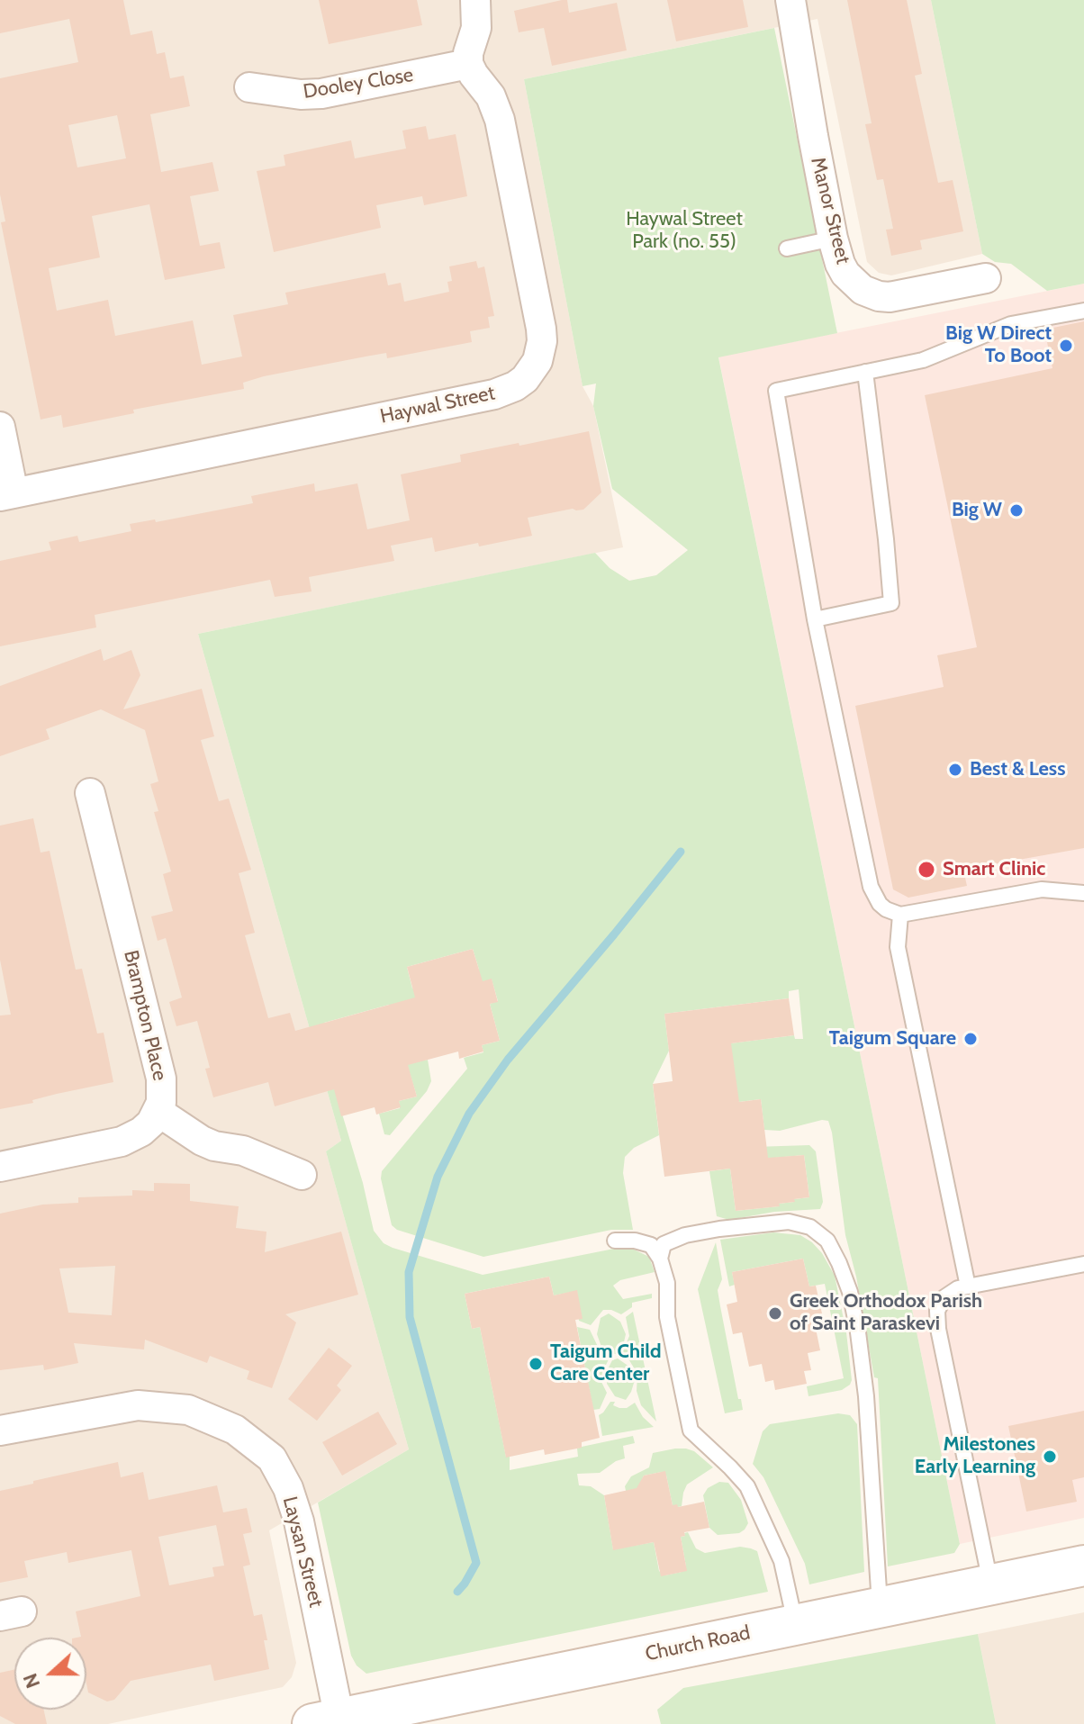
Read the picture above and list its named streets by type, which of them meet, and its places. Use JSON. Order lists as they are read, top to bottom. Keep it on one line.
{"streets":{"street":["Dooley Close","Manor Street","Haywal Street","Brampton Place","Laysan Street","Church Road"]},"crossings":[["Dooley Close","Haywal Street"],["Laysan Street","Church Road"]],"parks":["Haywal Street Park (no. 55)"],"places":["Big W Direct To Boot","Big W","Best & Less","Smart Clinic","Taigum Square","Greek Orthodox Parish of Saint Paraskevi","Taigum Child Care Center","Milestones Early Learning"],"north":"left"}
